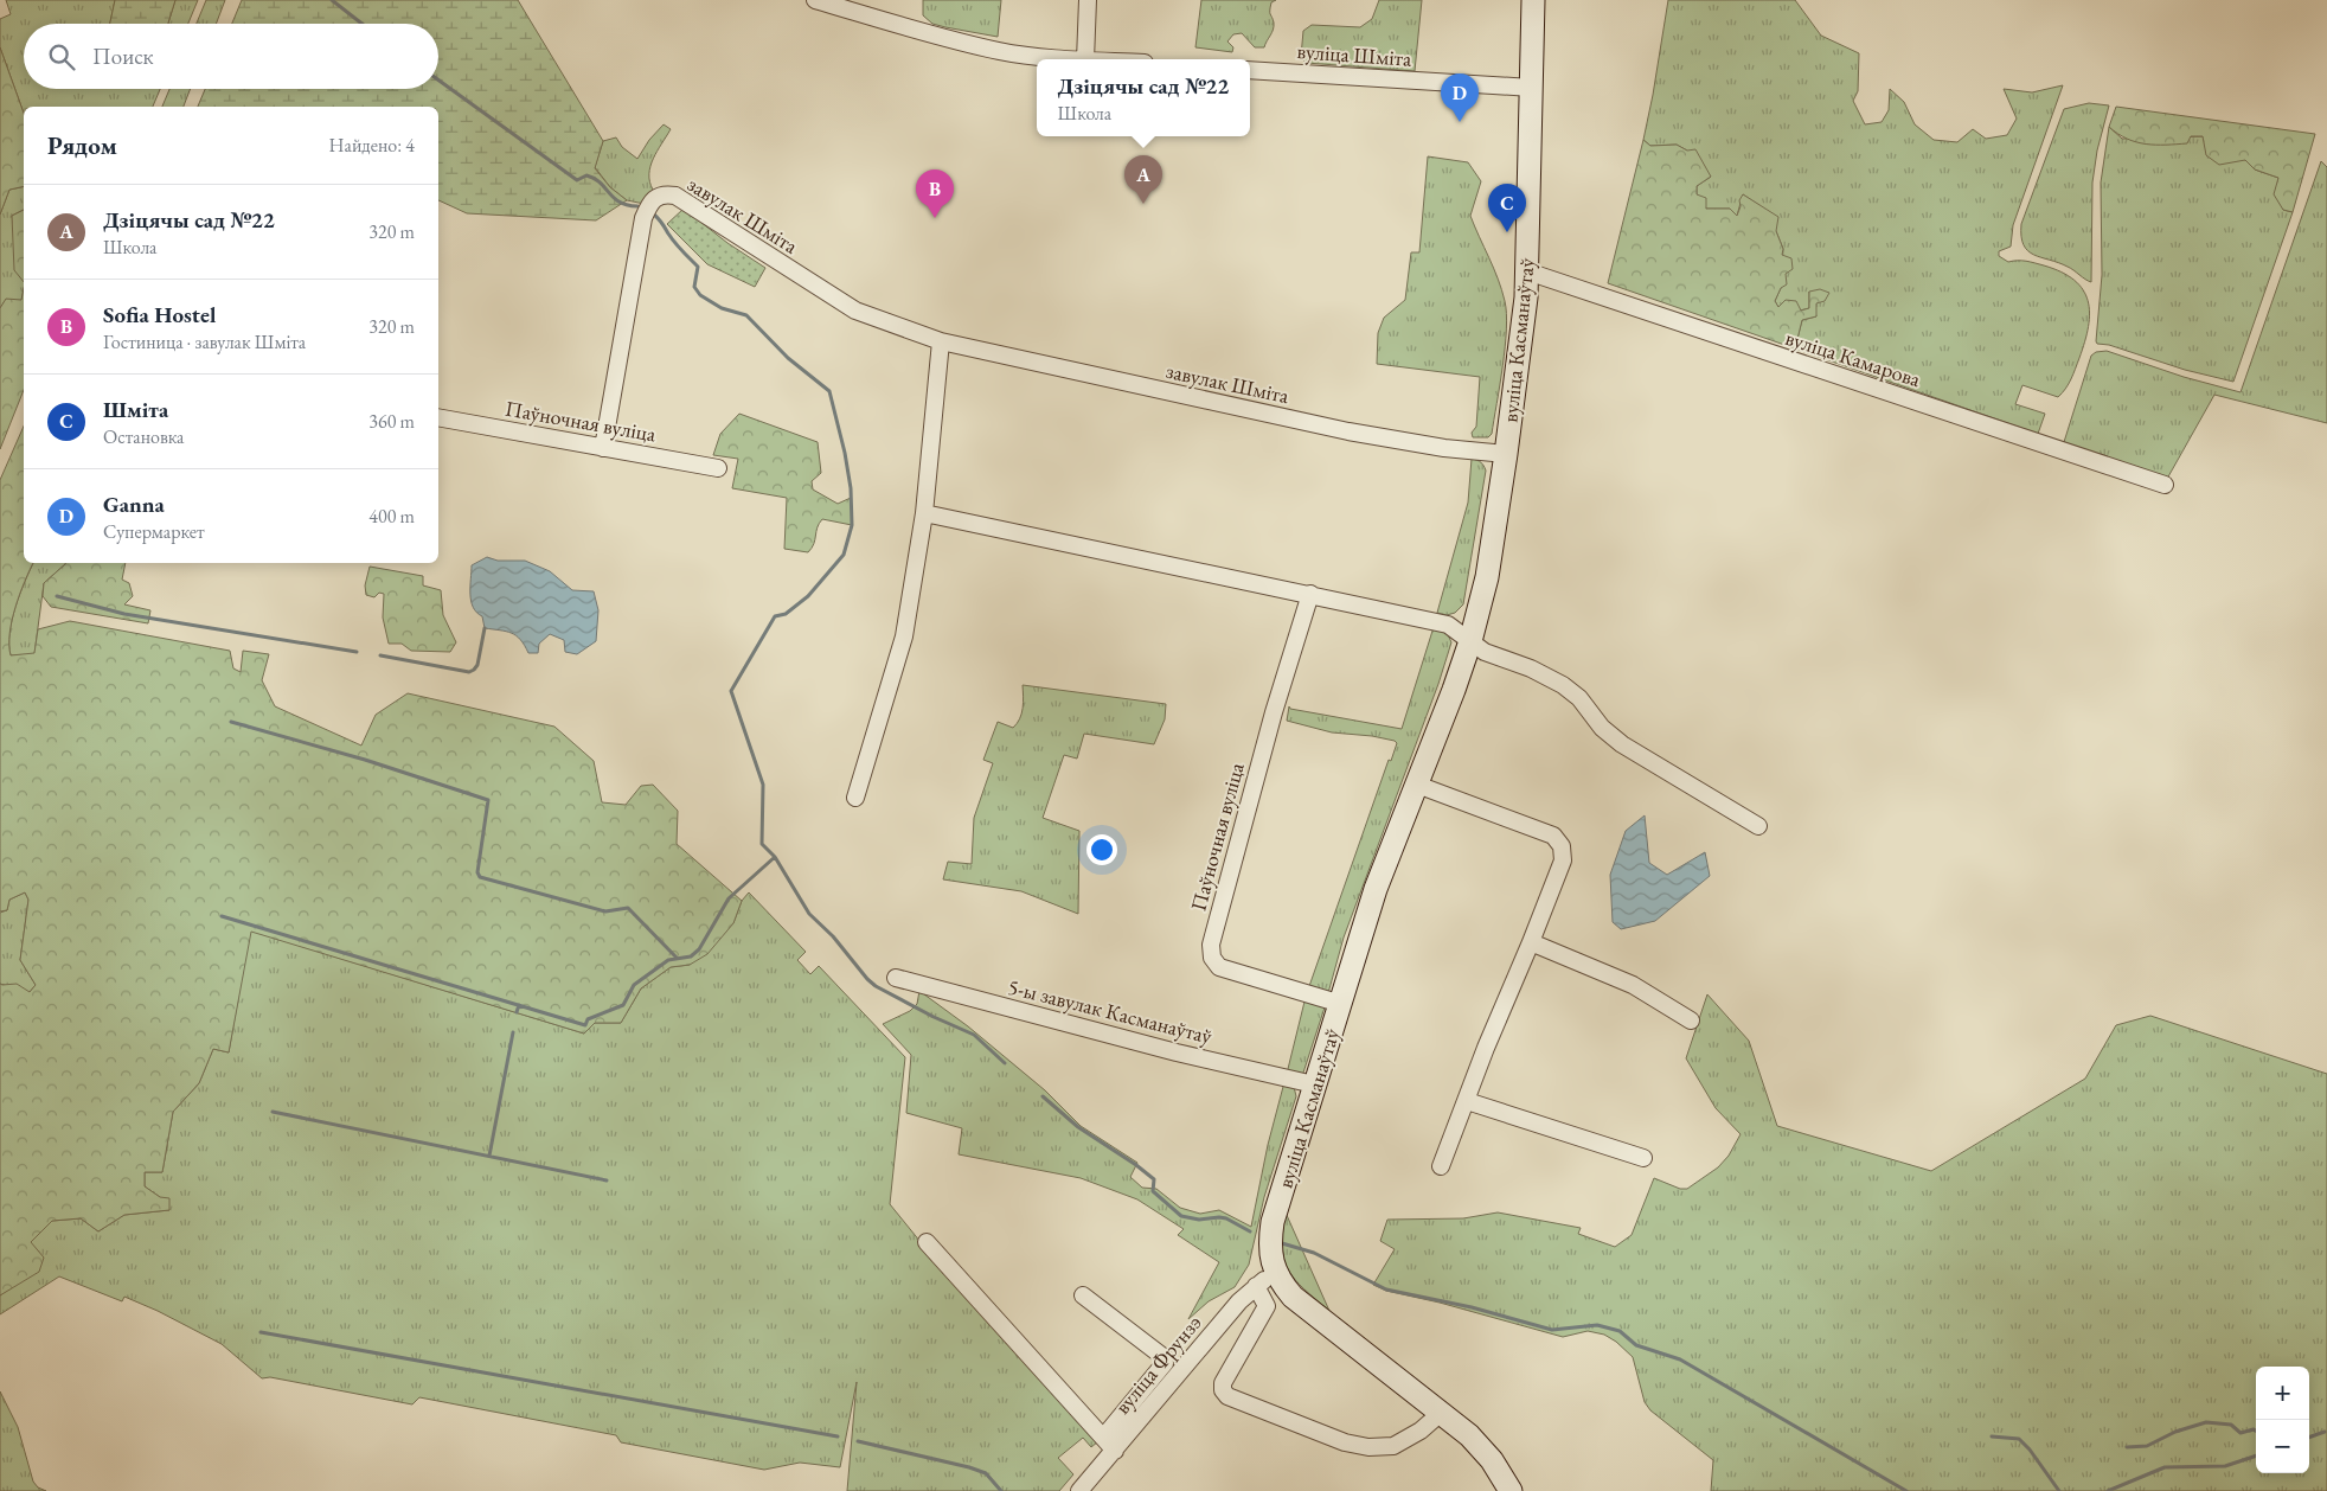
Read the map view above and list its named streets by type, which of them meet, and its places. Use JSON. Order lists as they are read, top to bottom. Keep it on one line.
{"streets":{"main road":["вуліца Касманаўтаў"],"street":["вуліца Шміта","завулак Шміта","вуліца Камарова","Паўночная вуліца","5-ы завулак Касманаўтаў","вуліца Фрунзэ"]},"crossings":[["вуліца Шміта","вуліца Касманаўтаў"],["завулак Шміта","вуліца Касманаўтаў"],["завулак Шміта","Паўночная вуліца"],["вуліца Касманаўтаў","вуліца Камарова"],["вуліца Касманаўтаў","Паўночная вуліца"],["вуліца Касманаўтаў","5-ы завулак Касманаўтаў"],["вуліца Касманаўтаў","вуліца Фрунзэ"]],"page":{"search":"Поиск","popup":["Дзіцячы сад №22","Школа"],"pins":["D","A","B","C"],"heading":["Рядом","Найдено: 4"],"list":[{"mark":"A","name":"Дзіцячы сад №22","note":"Школа","value":"320 m"},{"mark":"B","name":"Sofia Hostel","note":"Гостиница · завулак Шміта","value":"320 m"},{"mark":"C","name":"Шміта","note":"Остановка","value":"360 m"},{"mark":"D","name":"Ganna","note":"Супермаркет","value":"400 m"}],"map_buttons":["+","−"]}}
